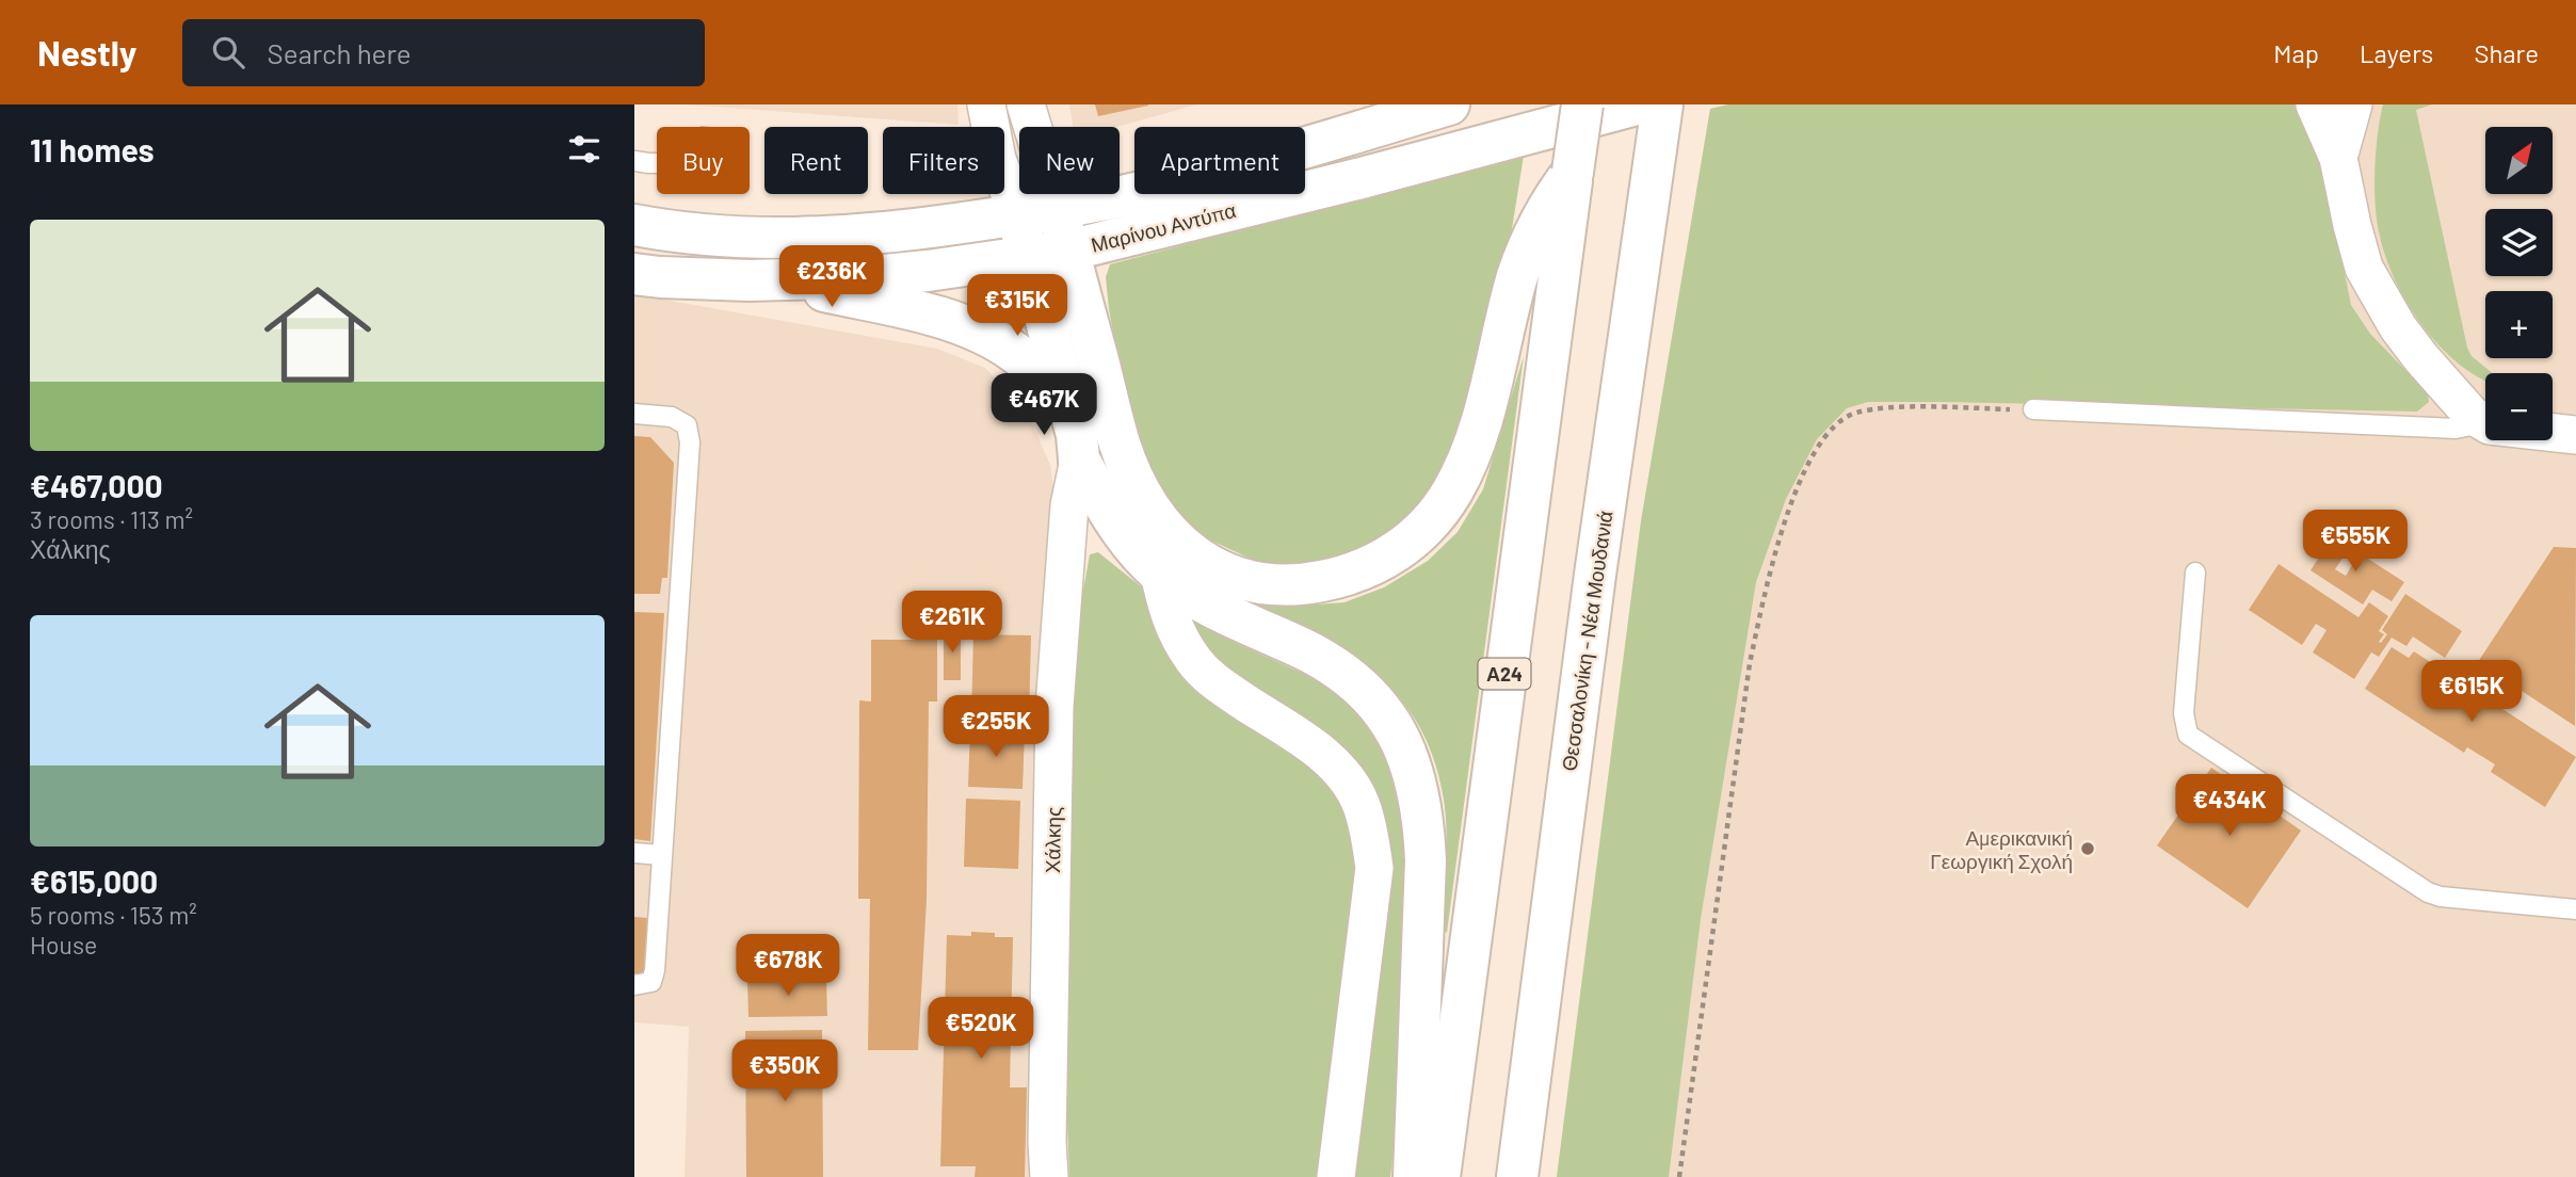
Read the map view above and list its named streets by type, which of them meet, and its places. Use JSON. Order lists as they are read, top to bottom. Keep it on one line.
{"streets":{"main road":["Μαρίνου Αντύπα","Θεσσαλονίκη - Νέα Μουδανιά","Α24"],"street":["Χάλκης"]},"places":["Αμερικανική Γεωργική Σχολή"],"north":"top right","page":{"header":"Nestly","search":"Search here","nav":["Map","Layers","Share"],"heading":"11 homes","map_buttons":["+","−"],"chip":["Buy","Rent","Filters","New","Apartment"],"list":[{"name":"€467,000","note":"3 rooms · 113 m² · Χάλκης"},{"name":"€615,000","note":"5 rooms · 153 m² · House"}],"price":["€236K","€315K","€467K","€555K","€261K","€615K","€255K","€434K","€678K","€520K","€350K"]}}
